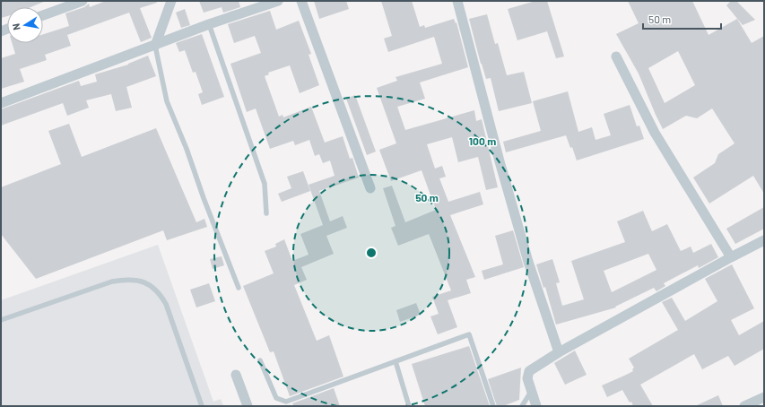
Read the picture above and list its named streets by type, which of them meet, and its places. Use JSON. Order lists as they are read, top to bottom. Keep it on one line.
{"scale_bar":"50 m","north":"left","rings":["100 m","50 m"]}
